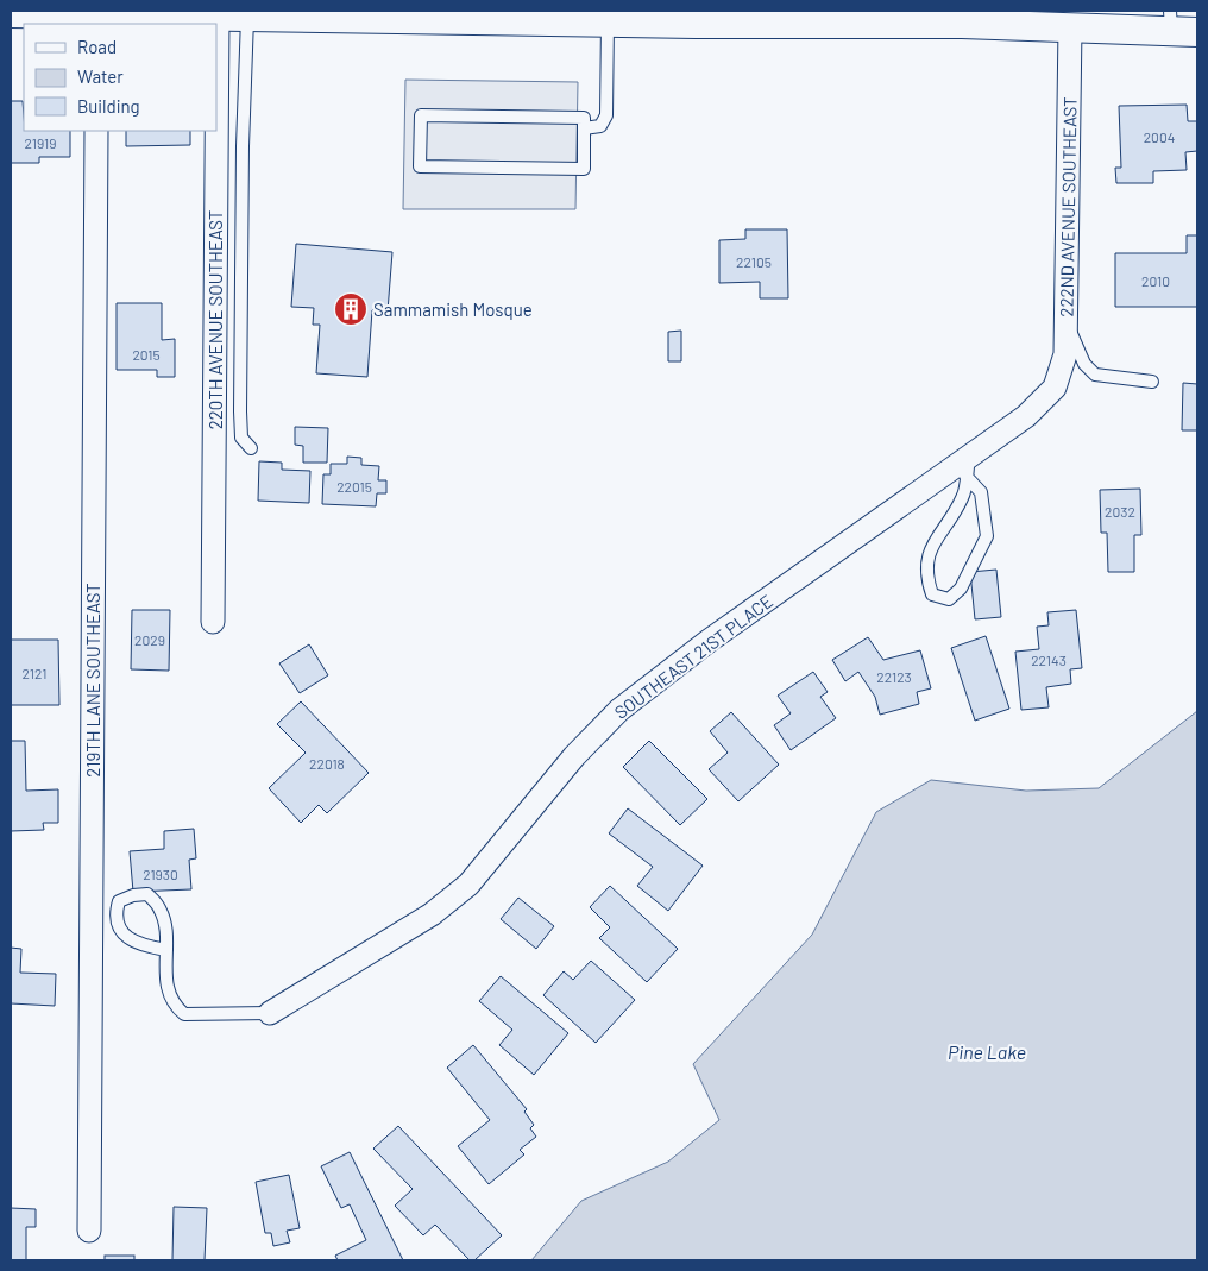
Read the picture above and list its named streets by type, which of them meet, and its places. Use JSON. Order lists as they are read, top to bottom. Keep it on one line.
{"streets":{"street":["222ND AVENUE SOUTHEAST","220TH AVENUE SOUTHEAST","SOUTHEAST 21ST PLACE","219TH LANE SOUTHEAST"]},"crossings":[["222ND AVENUE SOUTHEAST","SOUTHEAST 21ST PLACE"]],"water":["Pine Lake"],"places":{"building":["Sammamish Mosque"]},"house_numbers":["2004","21919","22105","2010","2015","22015","2032","2029","22143","2121","22123","22018","21930"],"legend":["Road","Water","Building"]}
